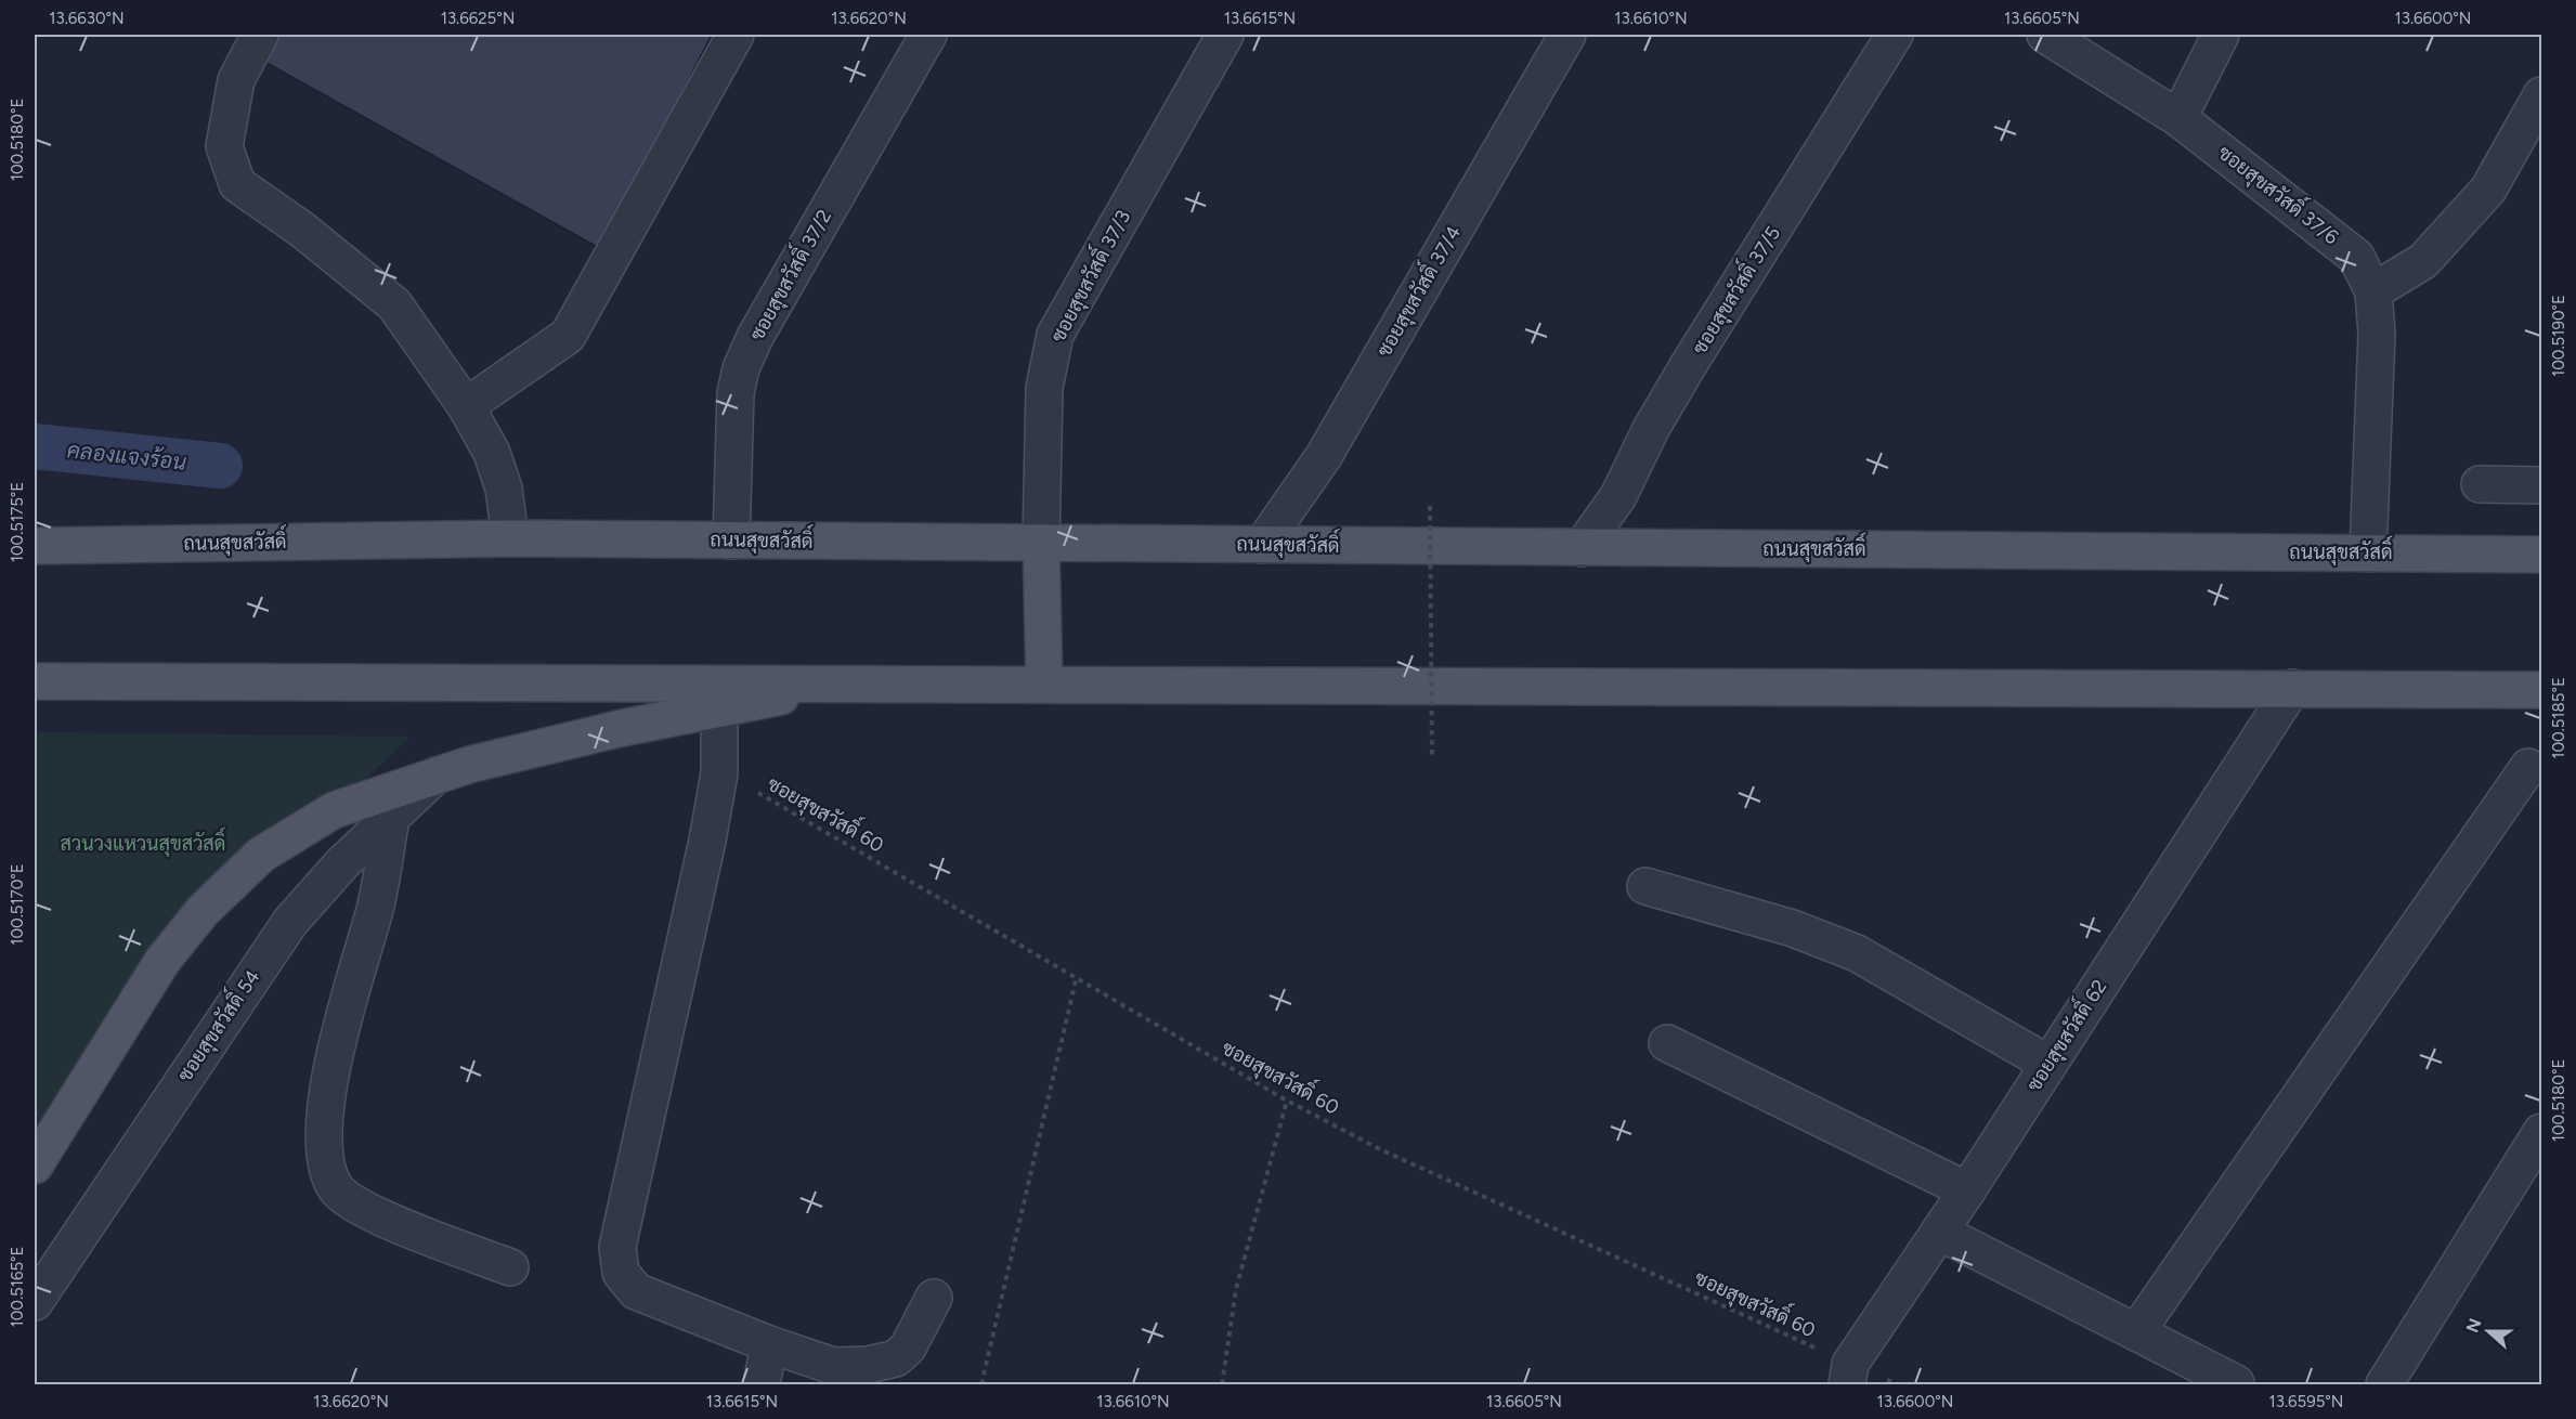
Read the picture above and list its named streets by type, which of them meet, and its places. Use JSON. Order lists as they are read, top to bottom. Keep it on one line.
{"streets":{"main road":["ถนนสุขสวัสดิ์"],"street":["ซอยสุขสวัสดิ์ 37/6","ซอยสุขสวัสดิ์ 37/2","ซอยสุขสวัสดิ์ 37/3","ซอยสุขสวัสดิ์ 37/5","ซอยสุขสวัสดิ์ 37/4","ซอยสุขสวัสดิ์ 54","ซอยสุขสวัสดิ์ 62"],"path":["ซอยสุขสวัสดิ์ 60"]},"crossings":[["ซอยสุขสวัสดิ์ 37/6","ถนนสุขสวัสดิ์"],["ซอยสุขสวัสดิ์ 37/2","ถนนสุขสวัสดิ์"],["ซอยสุขสวัสดิ์ 37/3","ถนนสุขสวัสดิ์"],["ซอยสุขสวัสดิ์ 37/5","ถนนสุขสวัสดิ์"],["ซอยสุขสวัสดิ์ 37/4","ถนนสุขสวัสดิ์"],["ซอยสุขสวัสดิ์ 60","ซอยสุขสวัสดิ์ 62"]],"water":["คลองแจงร้อน"],"parks":["สวนวงแหวนสุขสวัสดิ์"],"north":"left","coordinates":["13.6630°N","13.6625°N","13.6620°N","13.6615°N","13.6610°N","13.6605°N","13.6600°N","100.5180°E","100.5190°E","100.5175°E","100.5185°E","100.5170°E","100.5165°E","13.6595°N"]}
